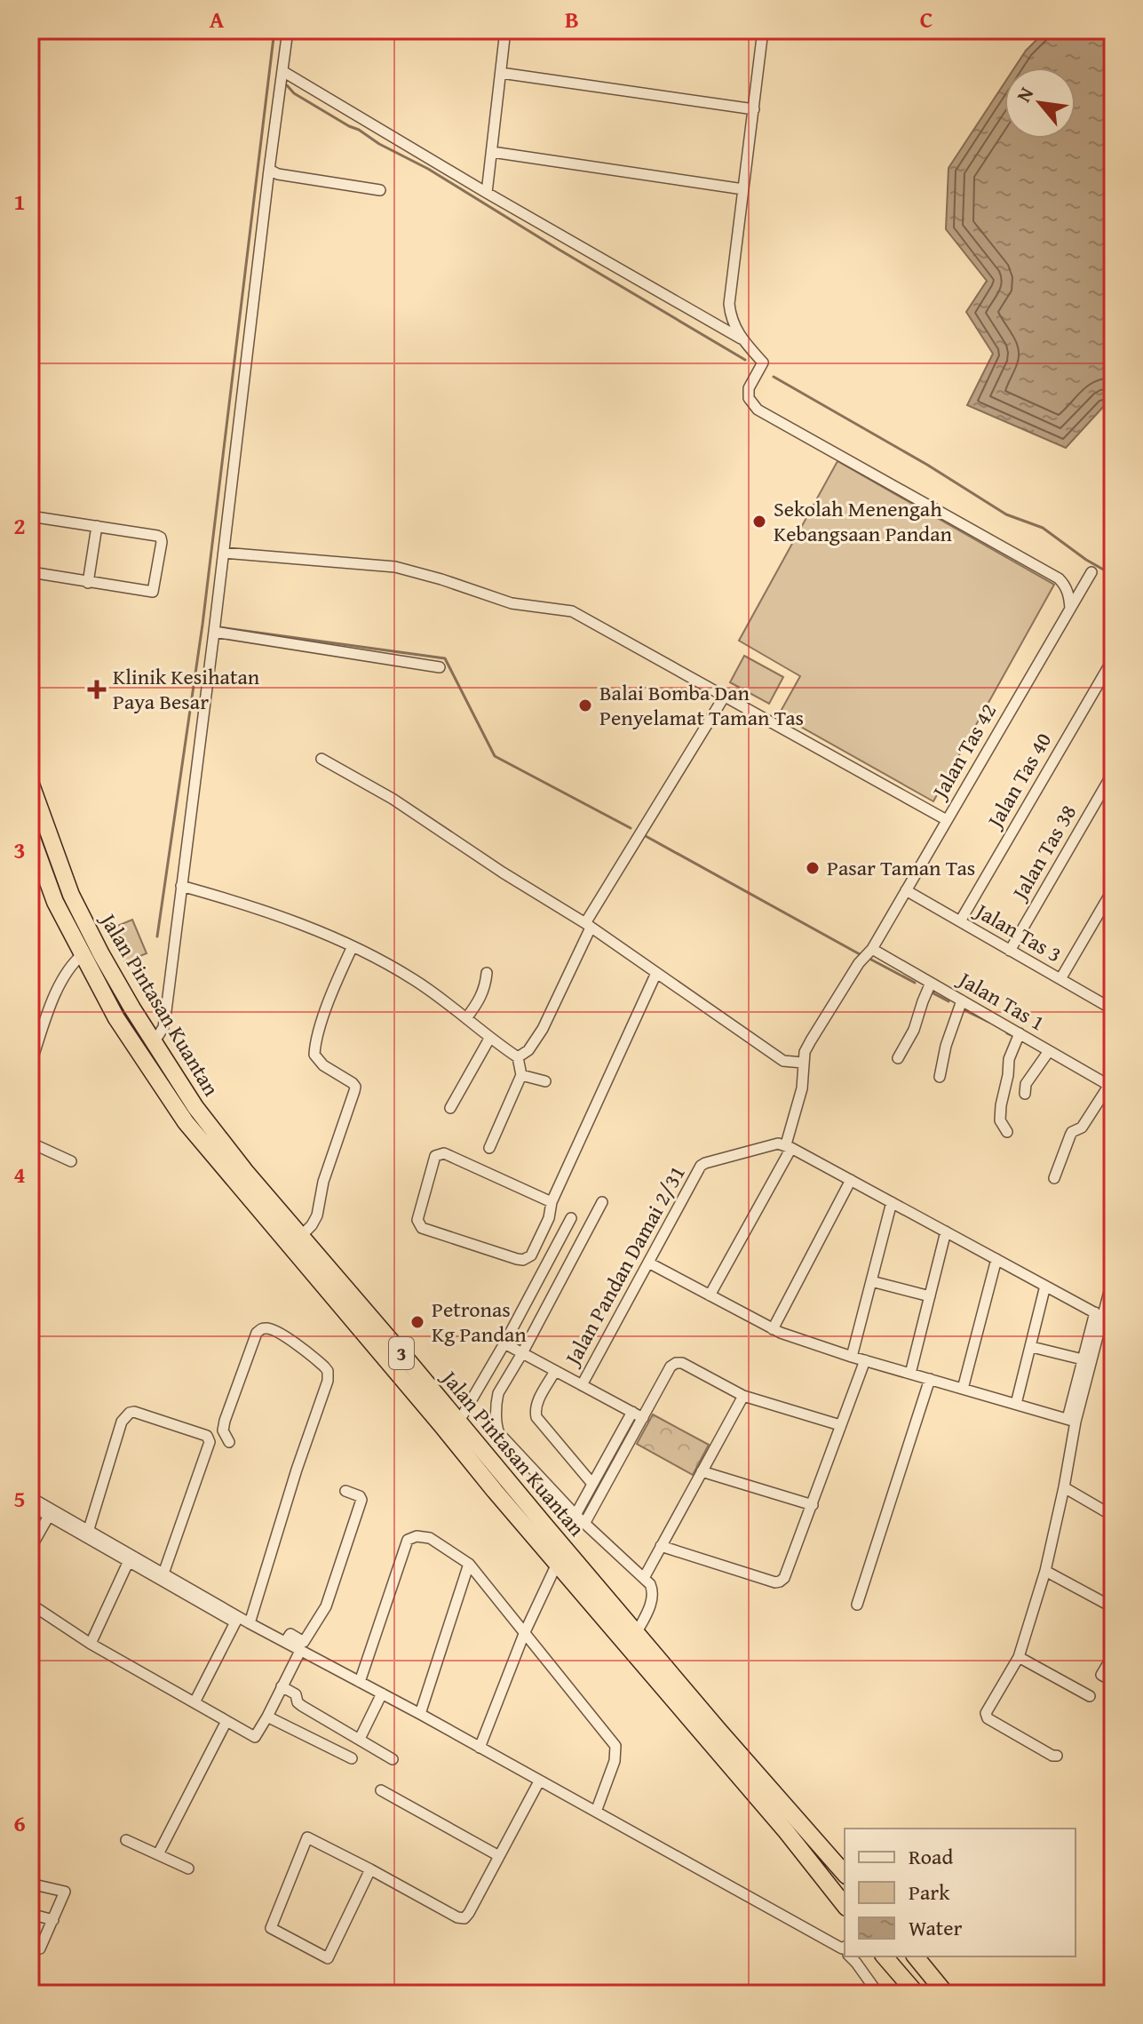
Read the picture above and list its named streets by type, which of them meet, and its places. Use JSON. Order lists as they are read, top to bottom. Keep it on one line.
{"streets":{"highway":["Jalan Pintasan Kuantan","3"],"street":["Jalan Tas 42","Jalan Tas 40","Jalan Tas 38","Jalan Tas 3","Jalan Tas 1","Jalan Pandan Damai 2/31"]},"crossings":[["Jalan Tas 42","Jalan Tas 3"],["Jalan Tas 42","Jalan Tas 1"],["Jalan Tas 42","Jalan Pandan Damai 2/31"],["Jalan Tas 40","Jalan Tas 3"],["Jalan Tas 38","Jalan Tas 3"]],"places":{"other":["Sekolah Menengah Kebangsaan Pandan","Balai Bomba Dan Penyelamat Taman Tas","Pasar Taman Tas","Petronas Kg Pandan"],"health":["Klinik Kesihatan Paya Besar"]},"legend":["Road","Park","Water"],"north":"top left","grid":{"columns":["A","B","C"],"rows":["1","2","3","4","5","6"]}}
